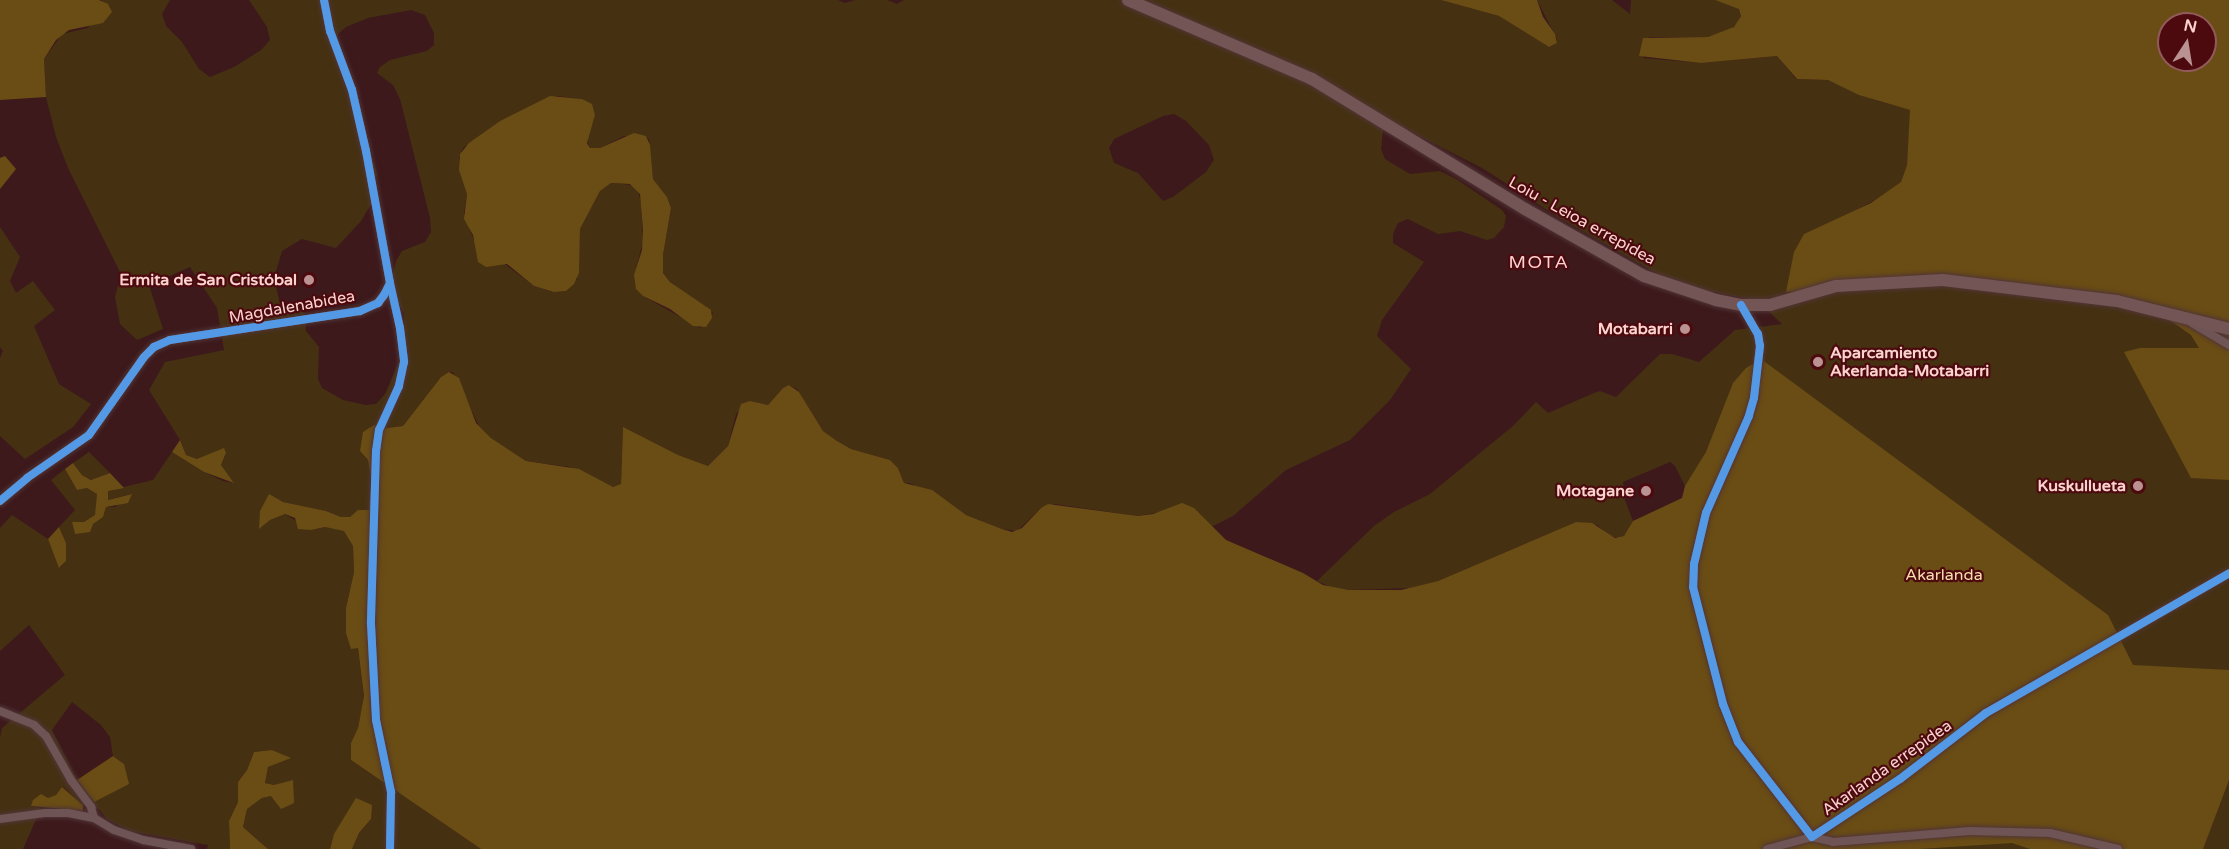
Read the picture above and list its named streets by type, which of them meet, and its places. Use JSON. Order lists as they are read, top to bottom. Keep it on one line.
{"streets":{"main road":["Loiu - Leioa errepidea"],"street":["Magdalenabidea","Akarlanda errepidea"]},"crossings":[["Loiu - Leioa errepidea","Akarlanda errepidea"]],"districts":["MOTA"],"parks":["Akarlanda"],"places":["Ermita de San Cristóbal","Motabarri","Aparcamiento Akerlanda-Motabarri","Kuskullueta","Motagane"],"north":"top"}
